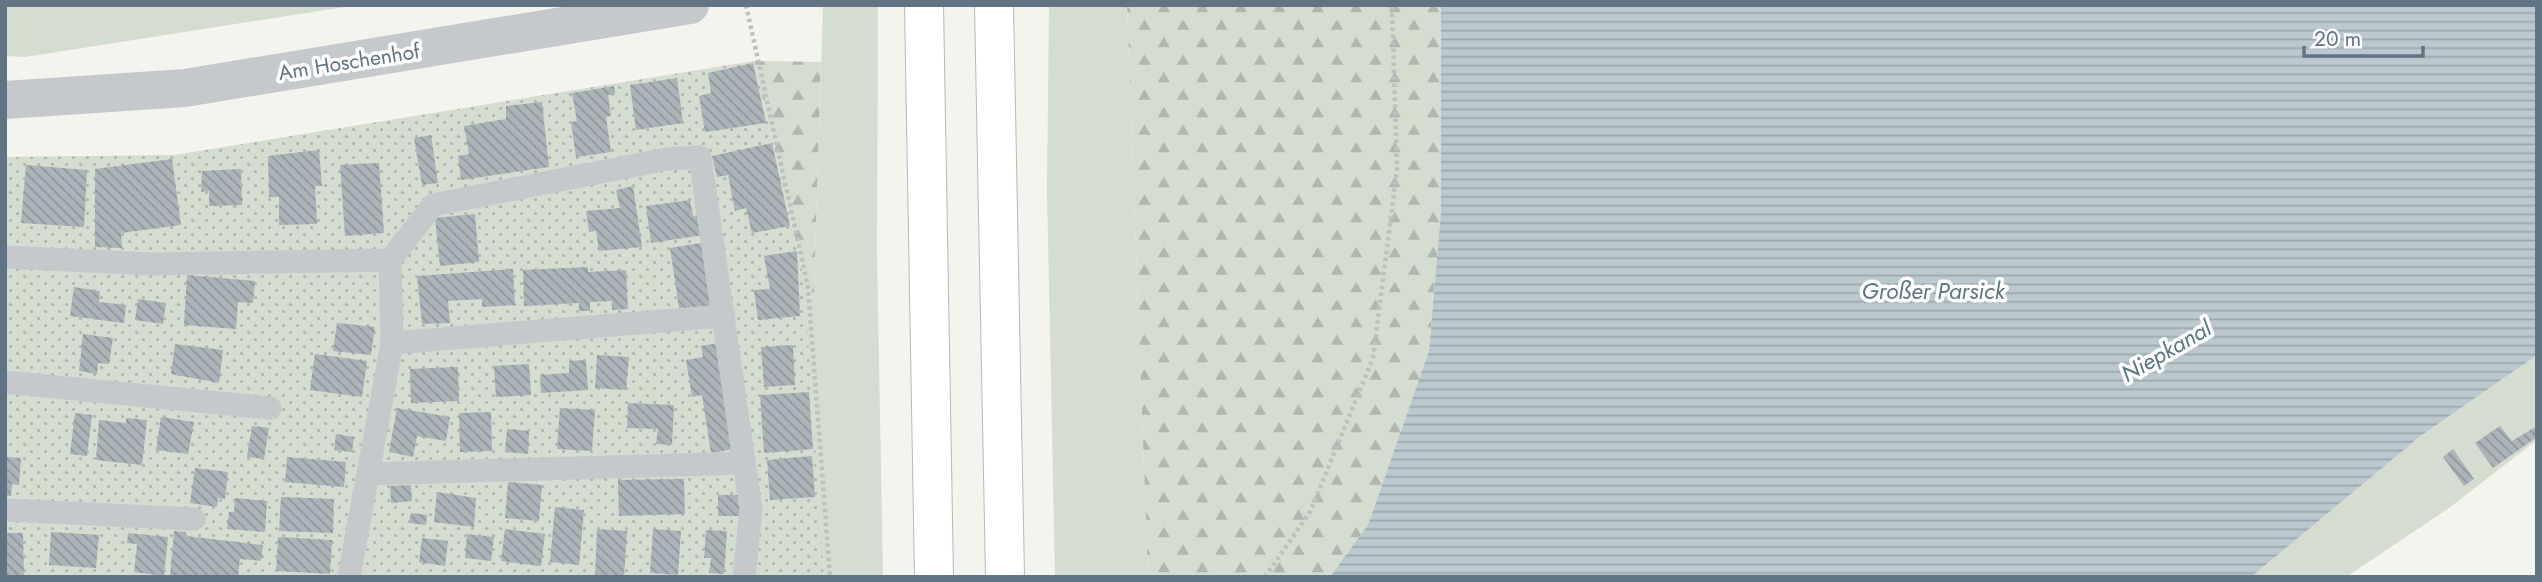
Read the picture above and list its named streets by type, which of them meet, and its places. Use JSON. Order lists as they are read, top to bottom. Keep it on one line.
{"streets":{"street":["Am Hoschenhof"]},"water":["Großer Parsick","Niepkanal"],"scale_bar":"20 m"}
